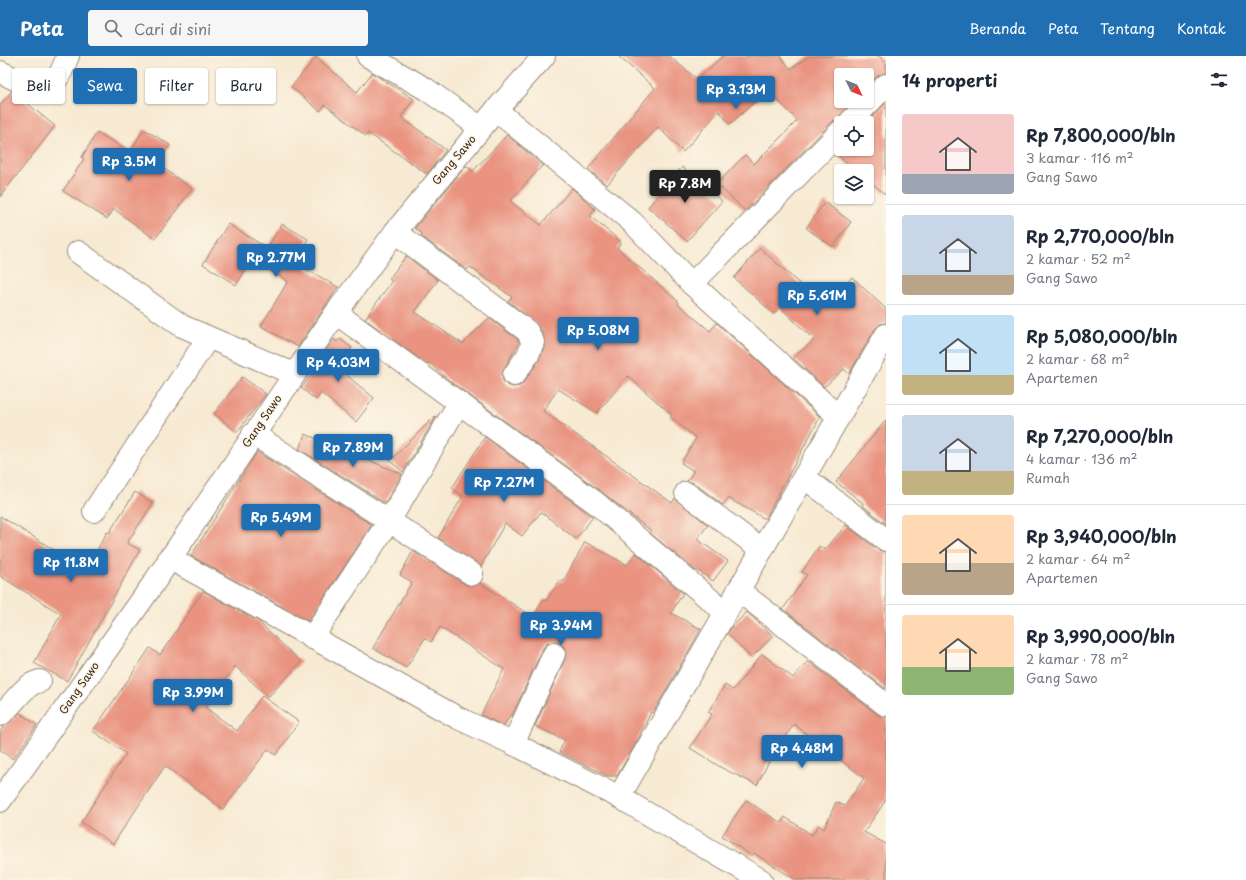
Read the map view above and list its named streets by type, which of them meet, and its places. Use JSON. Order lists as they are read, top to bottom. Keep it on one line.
{"streets":{"street":["Gang Sawo"]},"north":"bottom right","page":{"header":"Peta","search":"Cari di sini","nav":["Beranda","Peta","Tentang","Kontak"],"heading":"14 properti","chip":["Beli","Sewa","Filter","Baru"],"price":["Rp 3.13M","Rp 3.5M","Rp 7.8M","Rp 2.77M","Rp 5.61M","Rp 5.08M","Rp 4.03M","Rp 7.89M","Rp 7.27M","Rp 5.49M","Rp 11.8M","Rp 3.94M","Rp 3.99M","Rp 4.48M"],"list":[{"name":"Rp 7,800,000/bln","note":"3 kamar · 116 m² · Gang Sawo"},{"name":"Rp 2,770,000/bln","note":"2 kamar · 52 m² · Gang Sawo"},{"name":"Rp 5,080,000/bln","note":"2 kamar · 68 m² · Apartemen"},{"name":"Rp 7,270,000/bln","note":"4 kamar · 136 m² · Rumah"},{"name":"Rp 3,940,000/bln","note":"2 kamar · 64 m² · Apartemen"},{"name":"Rp 3,990,000/bln","note":"2 kamar · 78 m² · Gang Sawo"}]}}
